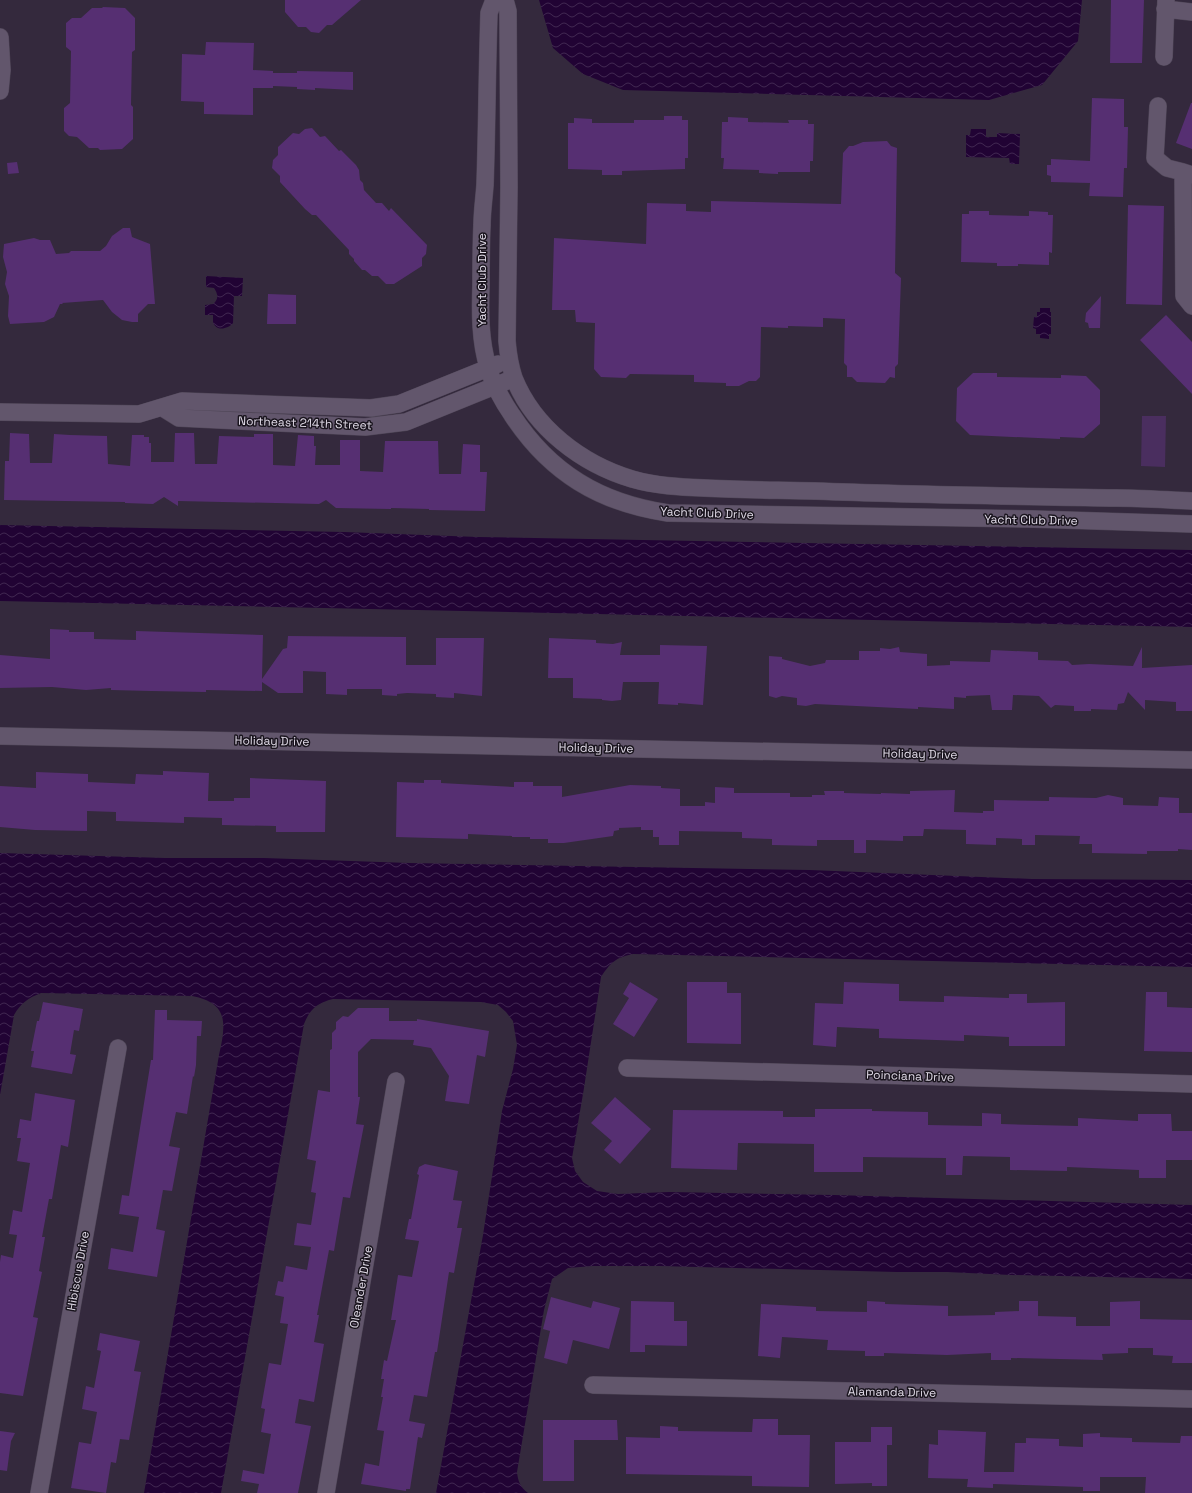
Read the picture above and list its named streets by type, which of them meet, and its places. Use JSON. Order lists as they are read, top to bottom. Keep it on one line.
{"streets":{"street":["Yacht Club Drive","Northeast 214th Street","Holiday Drive","Poinciana Drive","Hibiscus Drive","Oleander Drive","Alamanda Drive"]},"crossings":[["Yacht Club Drive","Northeast 214th Street"]]}
